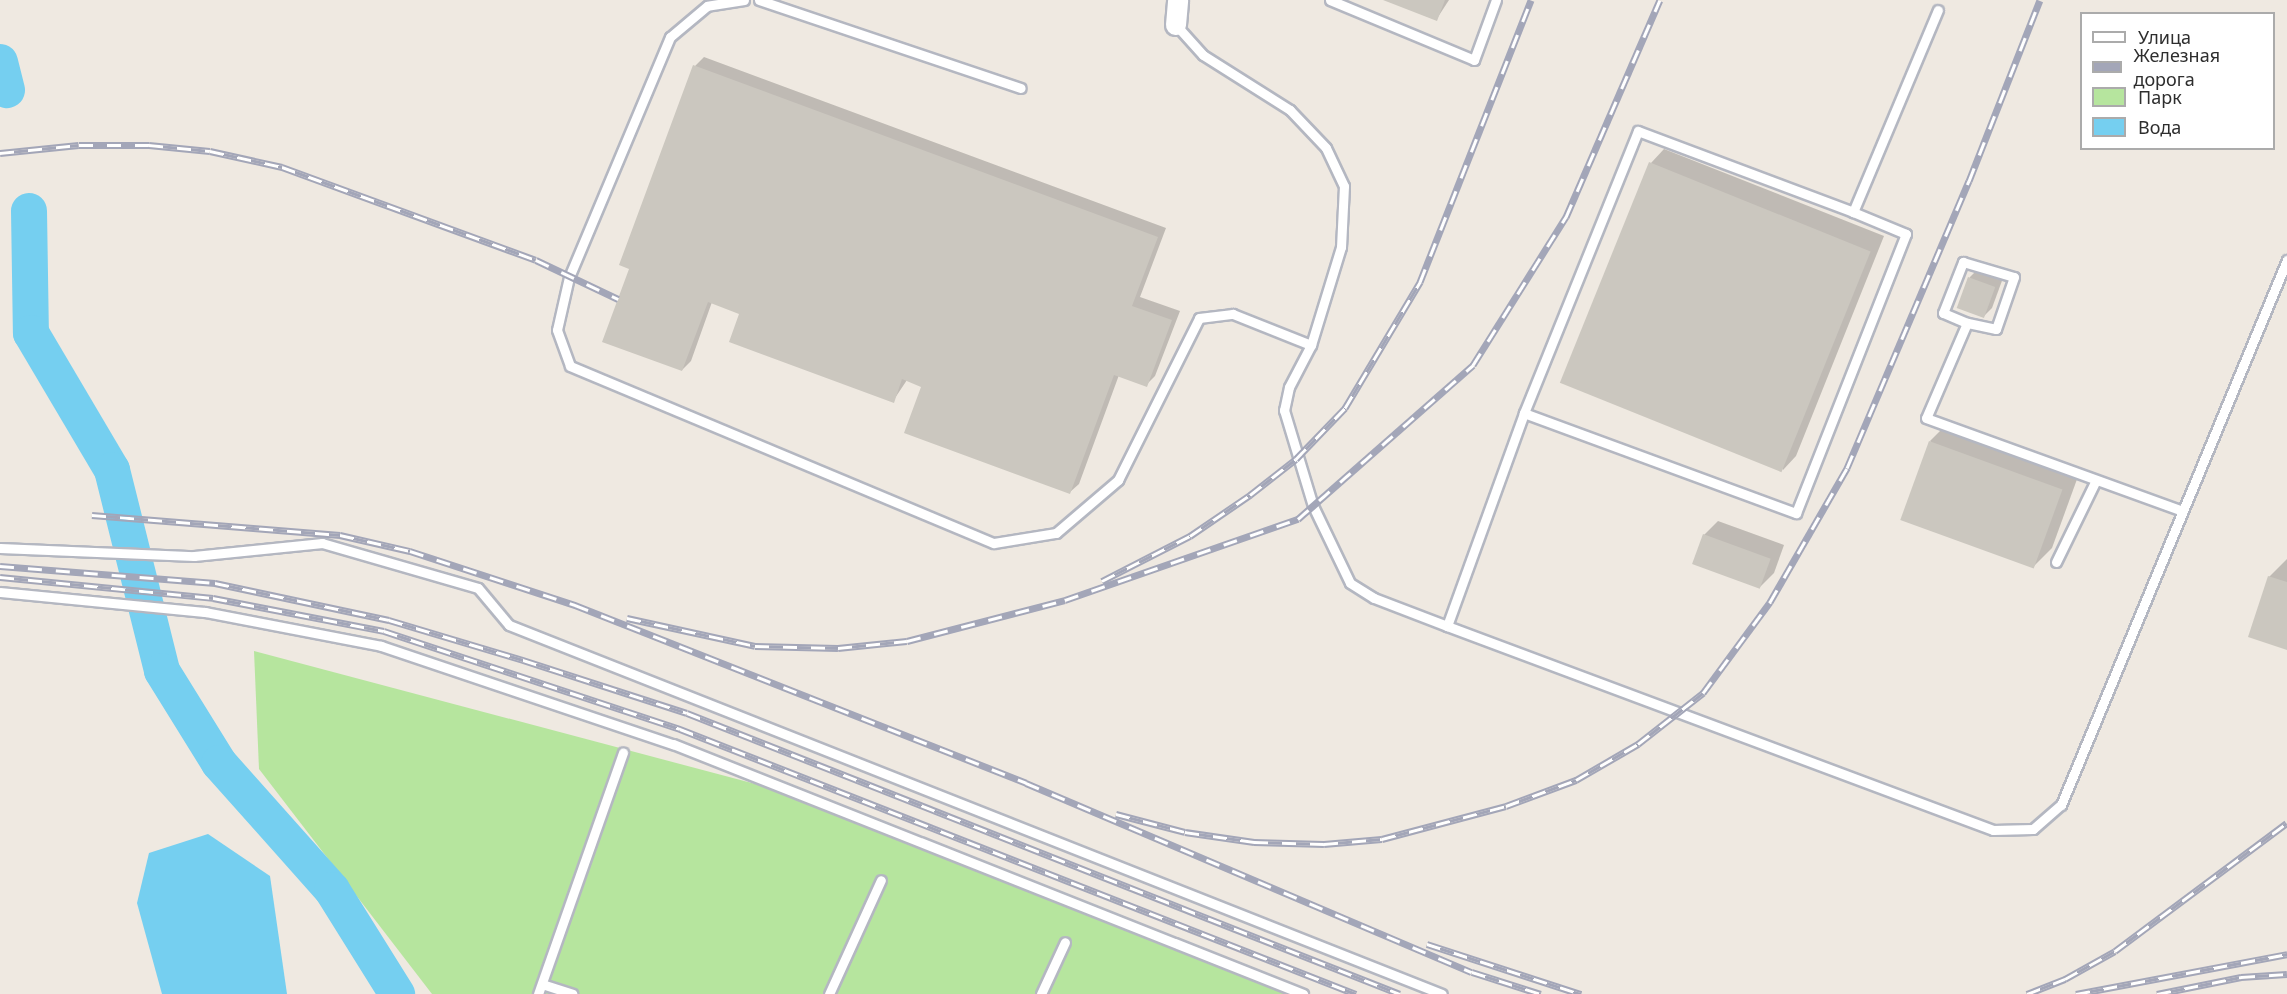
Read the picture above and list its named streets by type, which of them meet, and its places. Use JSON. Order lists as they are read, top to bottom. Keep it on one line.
{"legend":["Улица","Железная дорога","Парк","Вода"]}
